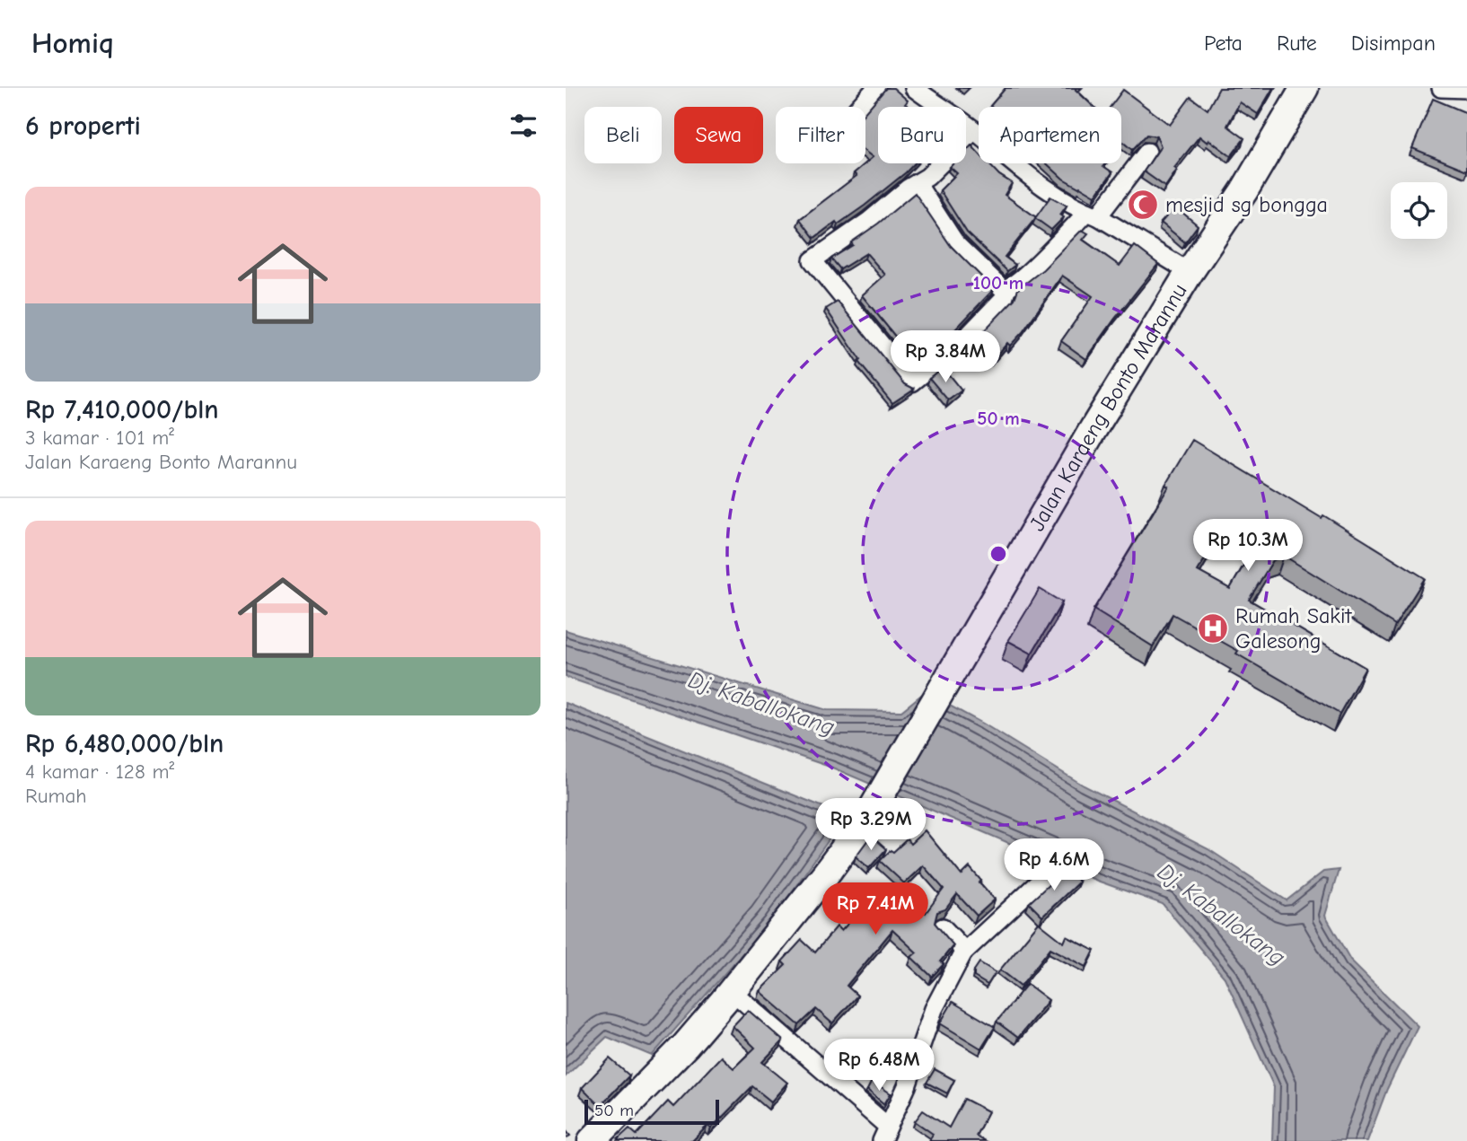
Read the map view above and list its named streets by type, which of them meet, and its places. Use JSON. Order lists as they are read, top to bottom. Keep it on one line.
{"streets":{"main road":["Jalan Karaeng Bonto Marannu"]},"water":["Dj. Kaballokang"],"places":{"mosque":["mesjid sg bongga"],"hospital":["Rumah Sakit Galesong"]},"scale_bar":"50 m","page":{"header":"Homiq","nav":["Peta","Rute","Disimpan"],"heading":"6 properti","chip":["Beli","Sewa","Filter","Baru","Apartemen"],"list":[{"name":"Rp 7,410,000/bln","note":"3 kamar · 101 m² · Jalan Karaeng Bonto Marannu"},{"name":"Rp 6,480,000/bln","note":"4 kamar · 128 m² · Rumah"}],"price":["Rp 3.84M","Rp 10.3M","Rp 3.29M","Rp 4.6M","Rp 7.41M","Rp 6.48M"],"scale":"50 m"},"rings":["100 m","50 m"]}
